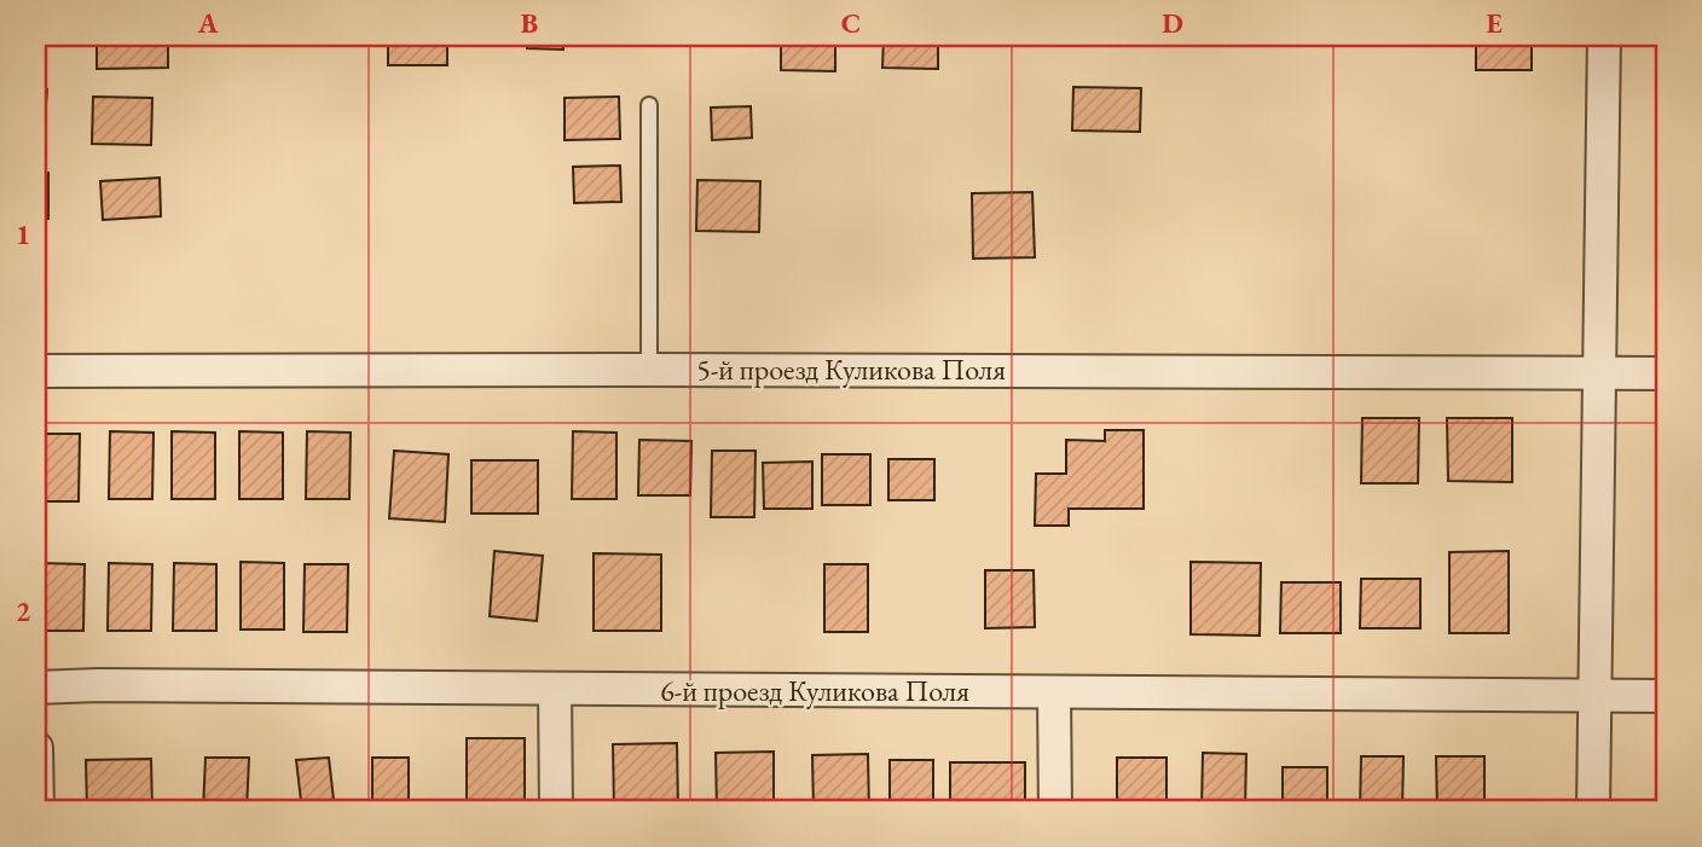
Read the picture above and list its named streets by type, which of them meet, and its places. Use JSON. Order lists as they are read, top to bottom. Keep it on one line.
{"streets":{"street":["5-й проезд Куликова Поля","6-й проезд Куликова Поля"]},"grid":{"columns":["A","B","C","D","E"],"rows":["1","2"]}}
